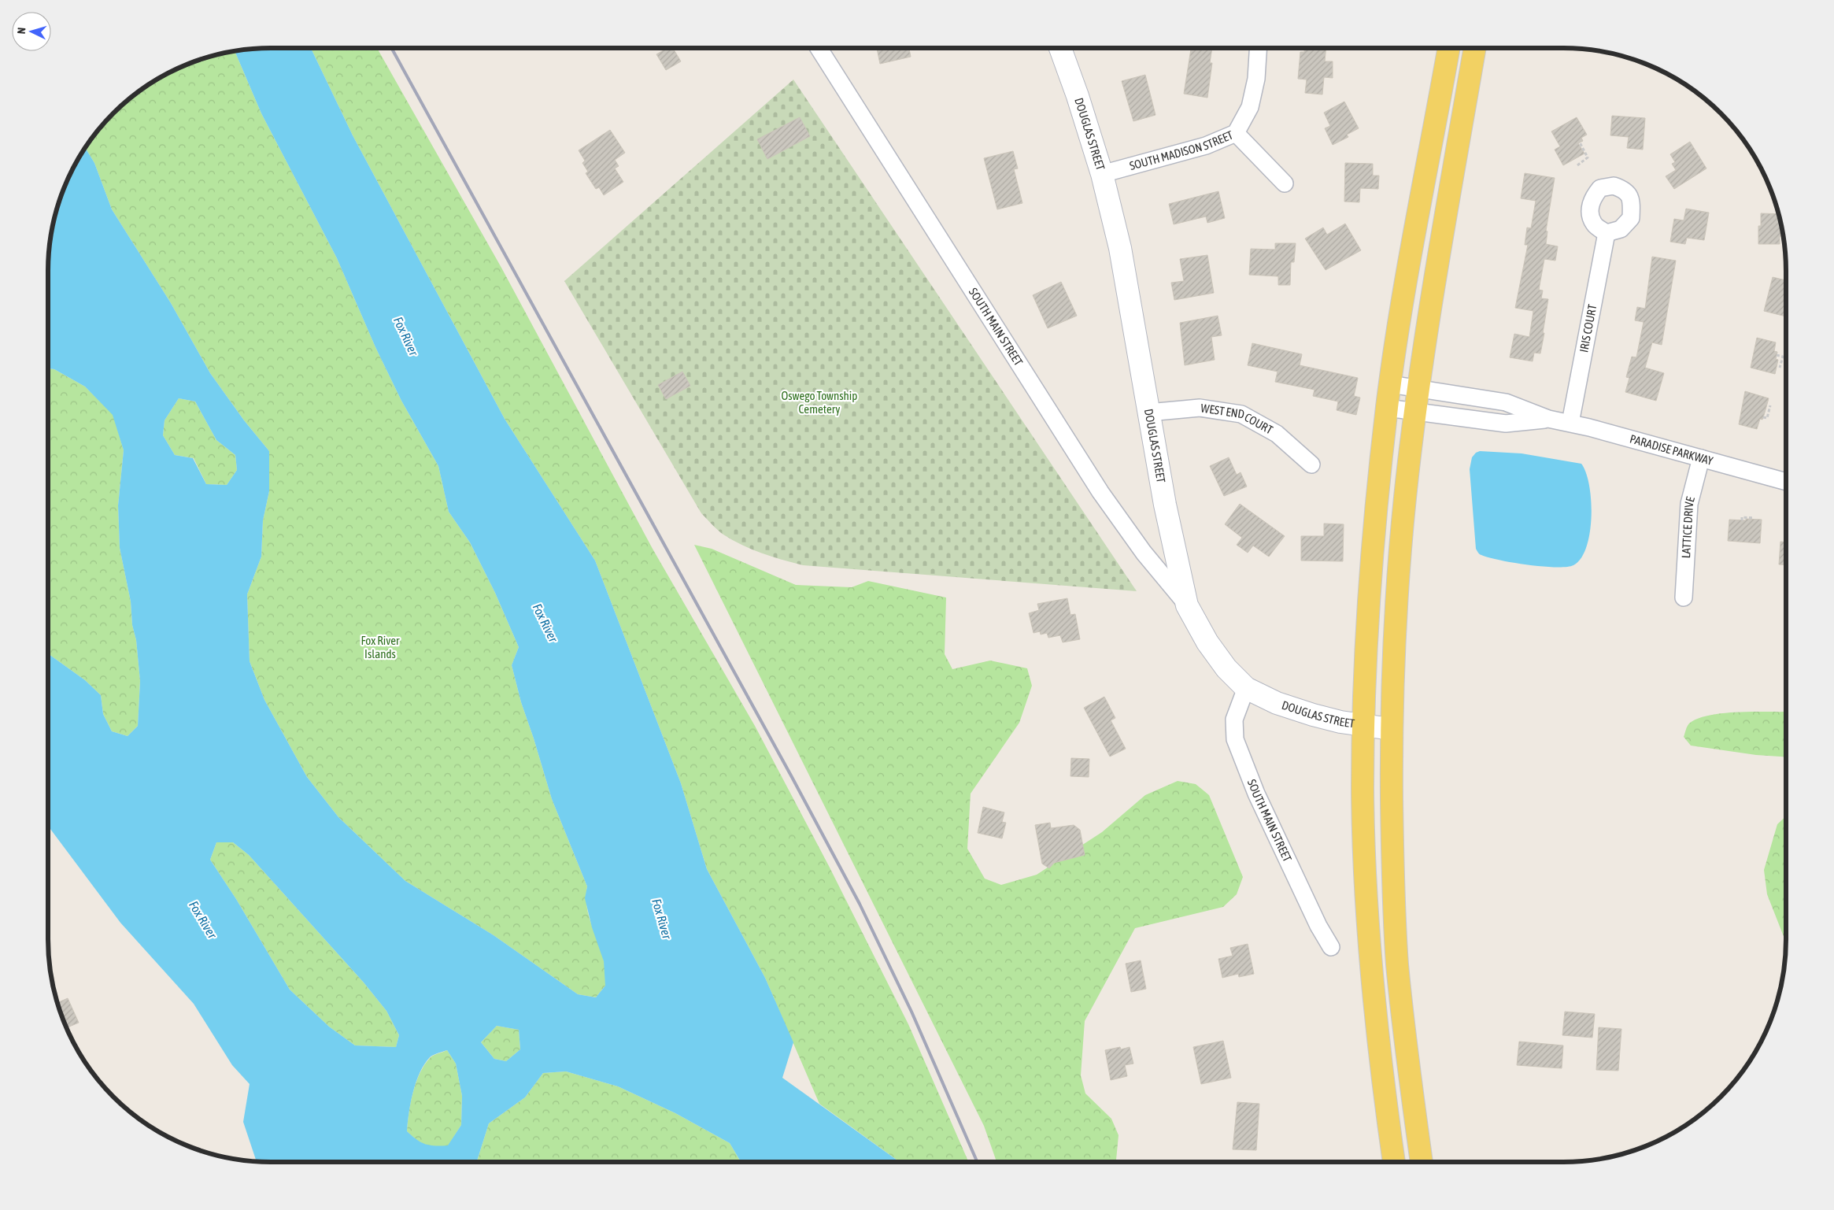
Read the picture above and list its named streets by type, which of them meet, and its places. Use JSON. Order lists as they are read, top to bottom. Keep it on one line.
{"streets":{"street":["DOUGLAS STREET","SOUTH MADISON STREET","SOUTH MAIN STREET","IRIS COURT","WEST END COURT","PARADISE PARKWAY","LATTICE DRIVE"]},"crossings":[["DOUGLAS STREET","SOUTH MADISON STREET"],["DOUGLAS STREET","SOUTH MAIN STREET"],["DOUGLAS STREET","WEST END COURT"],["IRIS COURT","PARADISE PARKWAY"],["PARADISE PARKWAY","LATTICE DRIVE"]],"water":["Fox River"],"parks":["Oswego Township Cemetery","Fox River Islands"],"north":"left"}
